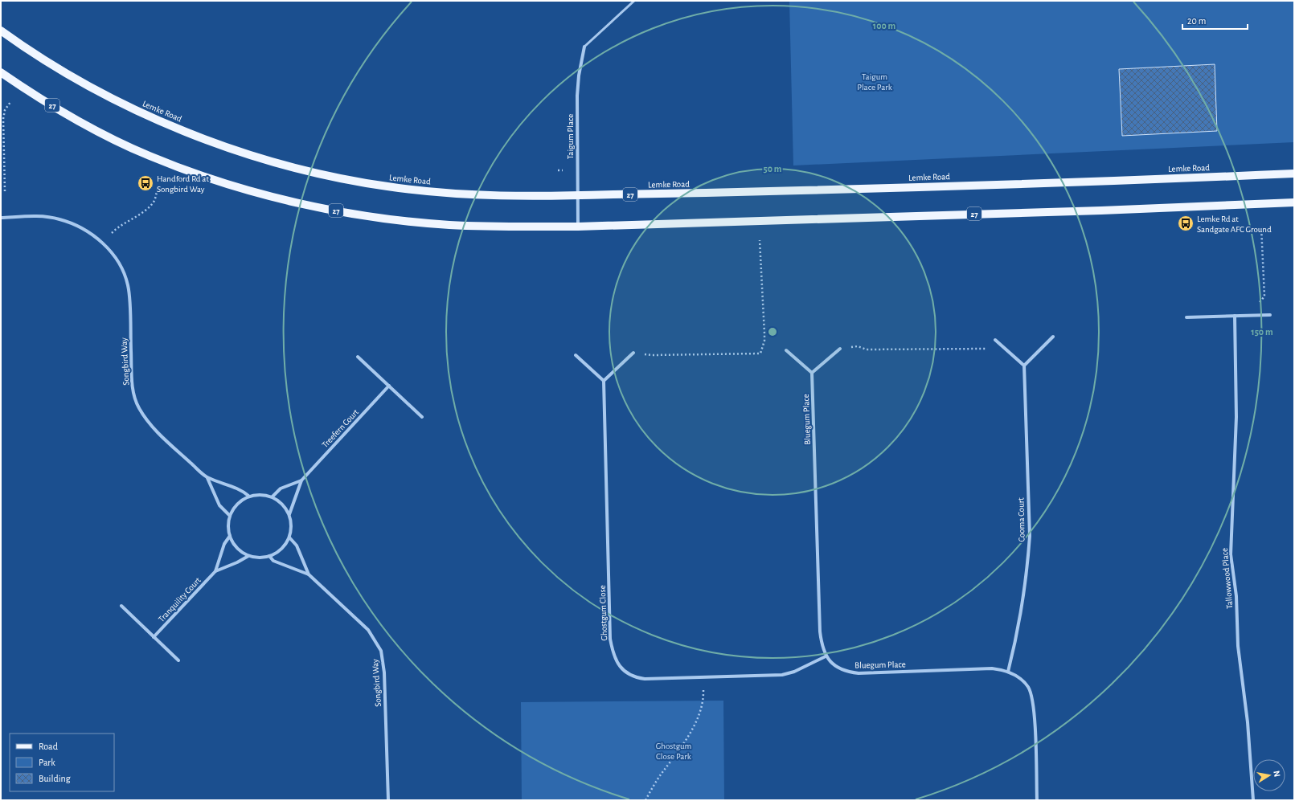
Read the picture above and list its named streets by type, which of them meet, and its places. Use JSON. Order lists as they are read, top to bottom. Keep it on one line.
{"streets":{"main road":["27","Lemke Road"],"street":["Taigum Place","Songbird Way","Bluegum Place","Treefern Court","Cooma Court","Tallowwood Place","Tranquility Court","Ghostgum Close"]},"crossings":[["27","Taigum Place"],["Lemke Road","Taigum Place"],["Songbird Way","Treefern Court"],["Songbird Way","Tranquility Court"],["Bluegum Place","Cooma Court"],["Bluegum Place","Ghostgum Close"],["Treefern Court","Tranquility Court"]],"parks":["Taigum Place Park","Ghostgum Close Park"],"places":{"bus stop":["Handford Rd at Songbird Way","Lemke Rd at Sandgate AFC Ground"]},"legend":["Road","Park","Building"],"scale_bar":"20 m","north":"right","rings":["100 m","50 m","150 m"]}
